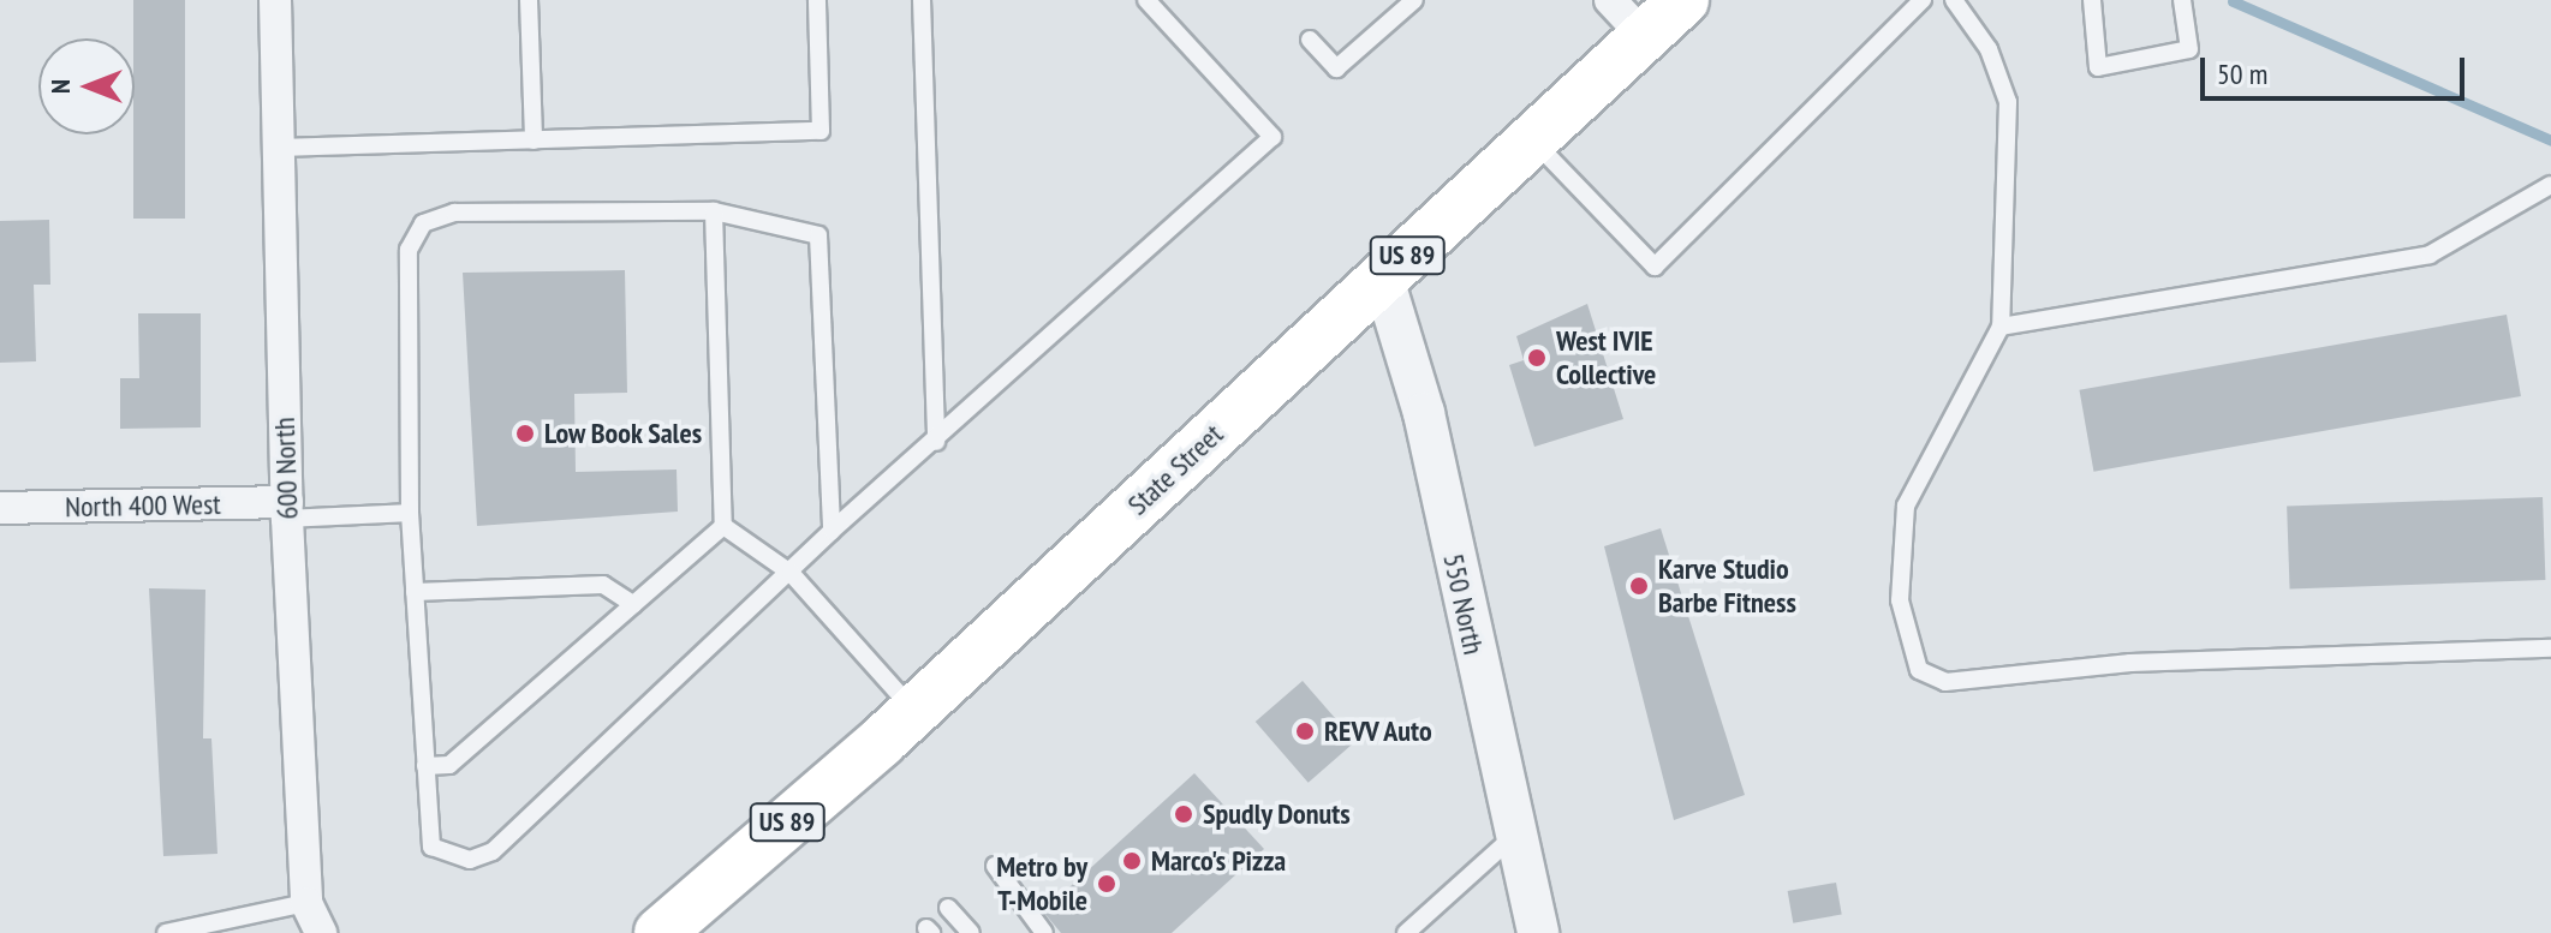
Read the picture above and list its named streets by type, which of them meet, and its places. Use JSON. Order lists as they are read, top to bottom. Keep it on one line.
{"streets":{"main road":["US 89","State Street"],"street":["600 North","North 400 West","550 North"]},"crossings":[["600 North","North 400 West"],["State Street","550 North"]],"places":["West IVIE Collective","Low Book Sales","Karve Studio Barbe Fitness","REVV Auto","Spudly Donuts","Marco's Pizza","Metro by T-Mobile"],"scale_bar":"50 m","north":"left"}
